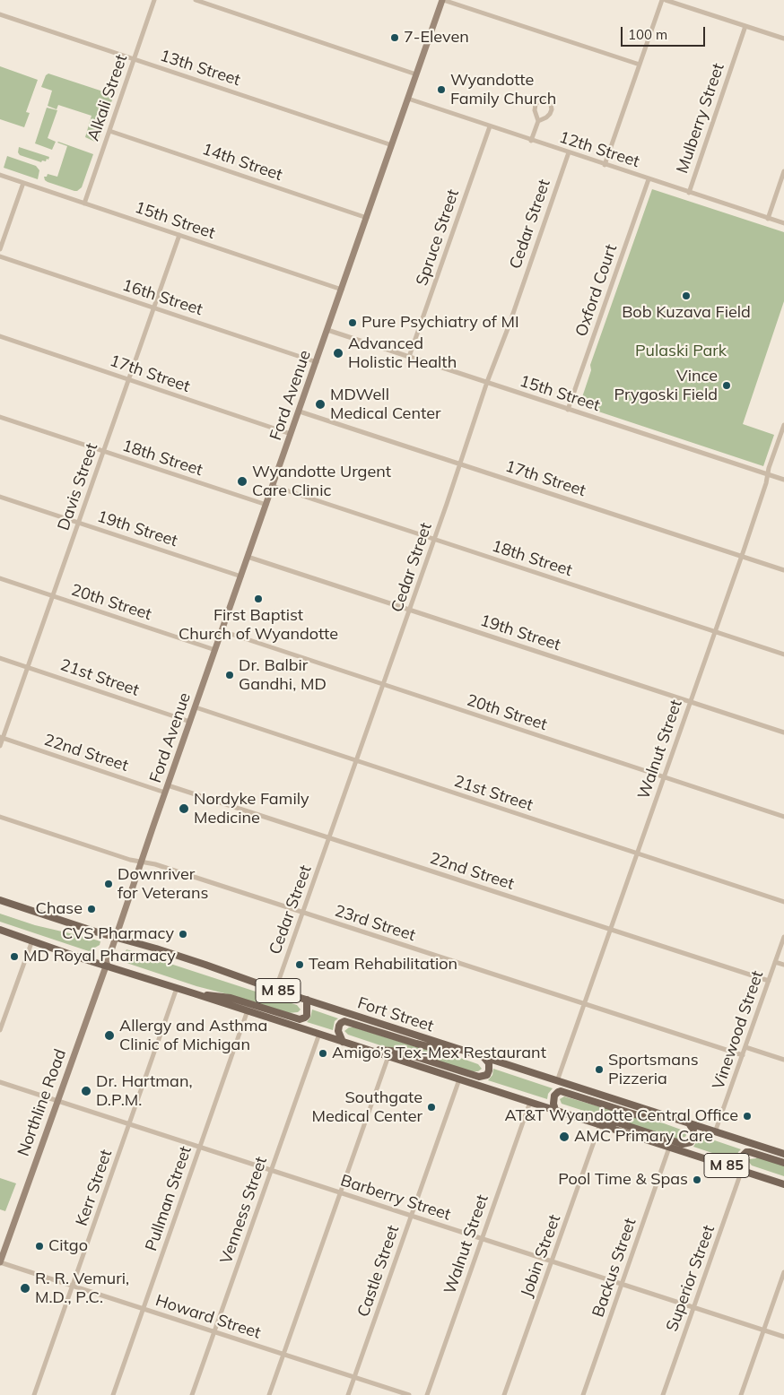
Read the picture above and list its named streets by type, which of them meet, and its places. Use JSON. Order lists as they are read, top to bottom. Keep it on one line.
{"streets":{"main road":["Ford Avenue","M 85","Fort Street","Northline Road"],"street":["13th Street","Alkali Street","Mulberry Street","12th Street","14th Street","15th Street","Cedar Street","Spruce Street","Oxford Court","16th Street","17th Street","18th Street","Davis Street","19th Street","20th Street","21st Street","Walnut Street","22nd Street","23rd Street","Vinewood Street","Kerr Street","Barberry Street","Pullman Street","Venness Street","Jobin Street","Backus Street","Castle Street","Superior Street","Howard Street"]},"crossings":[["13th Street","Alkali Street"],["13th Street","Ford Avenue"],["Alkali Street","14th Street"],["Alkali Street","15th Street"],["Mulberry Street","12th Street"],["12th Street","Cedar Street"],["12th Street","Spruce Street"],["12th Street","Oxford Court"],["12th Street","Ford Avenue"],["14th Street","Ford Avenue"],["15th Street","Cedar Street"],["15th Street","Spruce Street"],["15th Street","Oxford Court"],["15th Street","Ford Avenue"],["15th Street","Davis Street"],["15th Street","Walnut Street"],["Cedar Street","17th Street"],["Cedar Street","18th Street"],["Cedar Street","19th Street"],["Cedar Street","20th Street"],["Cedar Street","21st Street"],["Cedar Street","22nd Street"],["Cedar Street","23rd Street"],["Cedar Street","Fort Street"],["16th Street","Ford Avenue"],["16th Street","Davis Street"],["17th Street","Ford Avenue"],["17th Street","Davis Street"],["17th Street","Walnut Street"],["Ford Avenue","18th Street"],["Ford Avenue","19th Street"],["Ford Avenue","20th Street"],["Ford Avenue","21st Street"],["Ford Avenue","22nd Street"],["Ford Avenue","23rd Street"],["Ford Avenue","Fort Street"],["Ford Avenue","Northline Road"],["18th Street","Davis Street"],["18th Street","Walnut Street"],["Davis Street","19th Street"],["Davis Street","20th Street"],["Davis Street","21st Street"],["Davis Street","22nd Street"],["19th Street","Walnut Street"],["20th Street","Walnut Street"],["21st Street","Walnut Street"],["Walnut Street","22nd Street"],["Walnut Street","23rd Street"],["Walnut Street","M 85"],["Walnut Street","Fort Street"],["Walnut Street","Barberry Street"],["22nd Street","Vinewood Street"],["23rd Street","Vinewood Street"],["M 85","Northline Road"],["M 85","Kerr Street"],["M 85","Pullman Street"],["M 85","Venness Street"],["M 85","Jobin Street"],["M 85","Backus Street"],["M 85","Castle Street"],["M 85","Superior Street"],["Fort Street","Vinewood Street"],["Northline Road","Barberry Street"],["Northline Road","Howard Street"],["Kerr Street","Barberry Street"],["Kerr Street","Howard Street"],["Barberry Street","Pullman Street"],["Barberry Street","Venness Street"],["Barberry Street","Jobin Street"],["Barberry Street","Backus Street"],["Barberry Street","Castle Street"],["Barberry Street","Superior Street"],["Pullman Street","Howard Street"],["Venness Street","Howard Street"],["Castle Street","Howard Street"]],"parks":["Pulaski Park"],"places":["7-Eleven","Wyandotte Family Church","Bob Kuzava Field","Pure Psychiatry of MI","Advanced Holistic Health","Vince Prygoski Field","MDWell Medical Center","Wyandotte Urgent Care Clinic","First Baptist Church of Wyandotte","Dr. Balbir Gandhi, MD","Nordyke Family Medicine","Downriver for Veterans","Chase","CVS Pharmacy","MD Royal Pharmacy","Team Rehabilitation","Allergy and Asthma Clinic of Michigan","Amigo’s Tex-Mex Restaurant","Sportsmans Pizzeria","Dr. Hartman, D.P.M.","Southgate Medical Center","AT&T Wyandotte Central Office","AMC Primary Care","Pool Time & Spas","Citgo","R. R. Vemuri, M.D., P.C."],"scale_bar":"100 m"}
